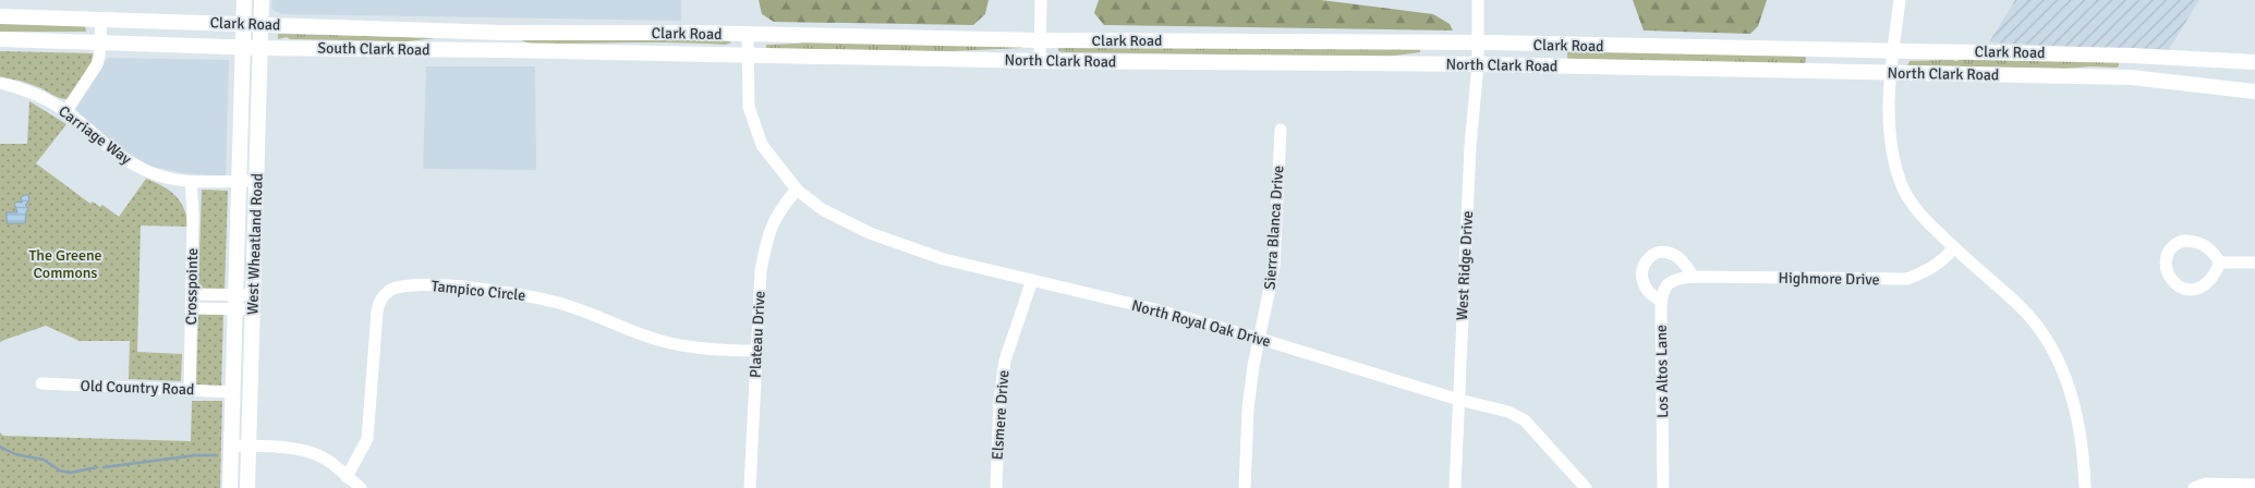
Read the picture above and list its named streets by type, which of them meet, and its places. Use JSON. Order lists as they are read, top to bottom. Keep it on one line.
{"streets":{"main road":["Clark Road","South Clark Road","North Clark Road","West Wheatland Road"],"street":["Carriage Way","Sierra Blanca Drive","West Ridge Drive","Highmore Drive","Crosspointe","Tampico Circle","North Royal Oak Drive","Plateau Drive","Los Altos Lane","Old Country Road","Elsmere Drive"]},"crossings":[["Clark Road","West Wheatland Road"],["Clark Road","West Ridge Drive"],["Clark Road","North Royal Oak Drive"],["South Clark Road","North Clark Road"],["South Clark Road","West Wheatland Road"],["South Clark Road","North Royal Oak Drive"],["North Clark Road","West Ridge Drive"],["North Clark Road","North Royal Oak Drive"],["Carriage Way","West Wheatland Road"],["Carriage Way","Crosspointe"],["Sierra Blanca Drive","North Royal Oak Drive"],["West Wheatland Road","Old Country Road"],["West Ridge Drive","North Royal Oak Drive"],["Crosspointe","Old Country Road"],["Tampico Circle","Plateau Drive"],["North Royal Oak Drive","Plateau Drive"],["North Royal Oak Drive","Elsmere Drive"]],"parks":["The Greene Commons"]}
